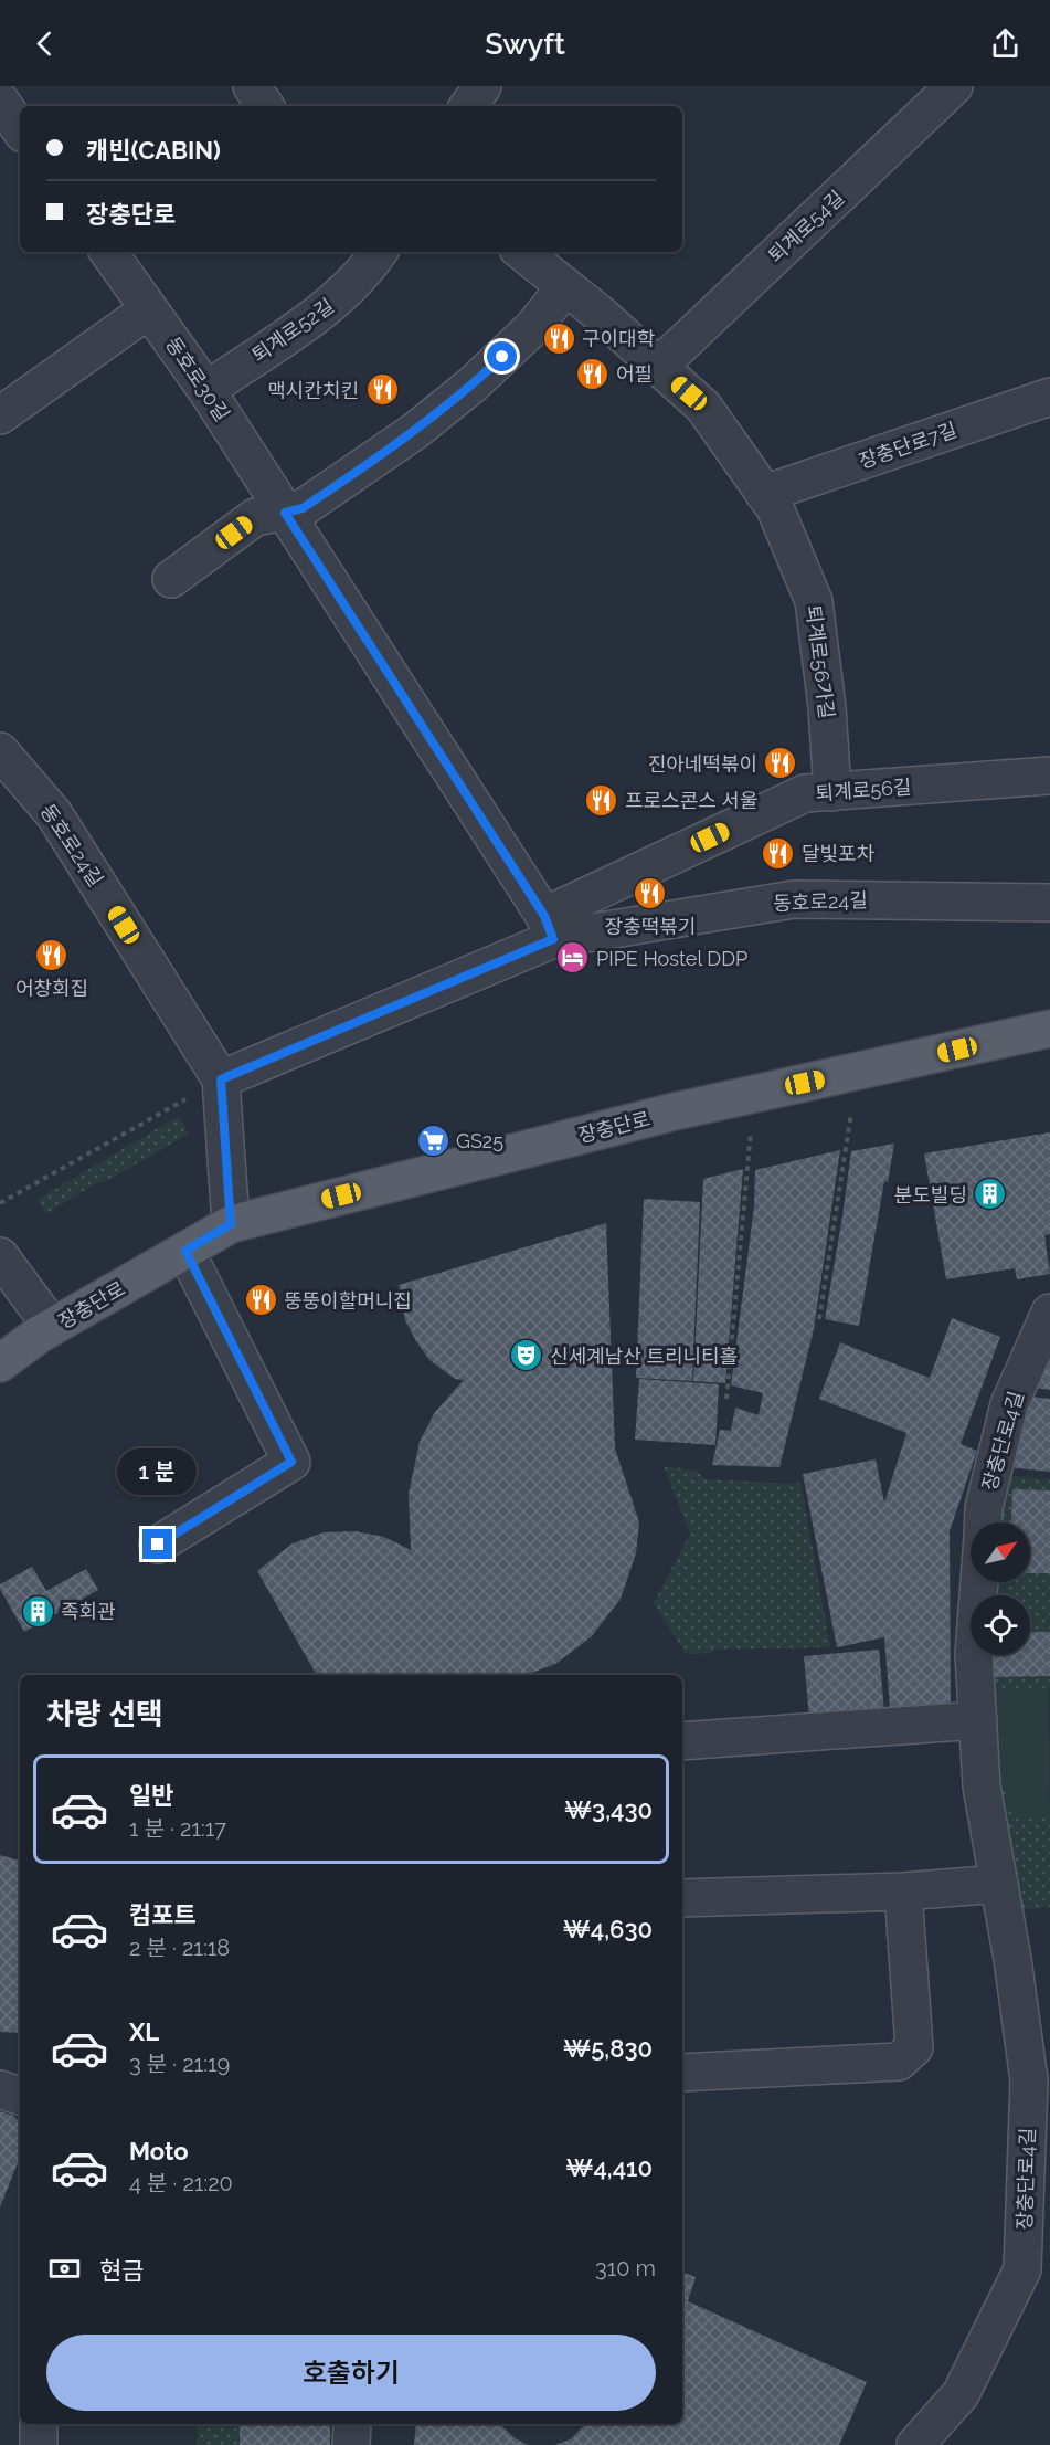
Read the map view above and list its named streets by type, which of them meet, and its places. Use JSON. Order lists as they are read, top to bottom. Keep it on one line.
{"streets":{"main road":["장충단로"],"street":["퇴계로54길","퇴계로52길","동호로30길","장충단로7길","퇴계로56가길","퇴계로56길","동호로24길","장충단로4길"]},"crossings":[["퇴계로54길","퇴계로56가길"],["퇴계로52길","동호로30길"],["동호로30길","퇴계로56길"],["동호로30길","동호로24길"],["장충단로7길","퇴계로56가길"],["퇴계로56가길","퇴계로56길"],["퇴계로56길","동호로24길"],["동호로24길","장충단로"]],"places":{"restaurant":["구이대학","어필","맥시칸치킨","진아네떡볶이","프로스콘스 서울","달빛포차","장충떡볶기","어창회집","뚱뚱이할머니집"],"hotel":["PIPE Hostel DDP"],"supermarket":["GS25"],"building":["분도빌딩","족회관"],"theatre":["신세계남산 트리니티홀"]},"north":"top right","page":{"header":"Swyft","banner":["캐빈(CABIN)","장충단로"],"bubble":"1 분","heading":"차량 선택","list":[{"name":"일반","note":"1 분 · 21:17","value":"₩3,430"},{"name":"컴포트","note":"2 분 · 21:18","value":"₩4,630"},{"name":"XL","note":"3 분 · 21:19","value":"₩5,830"},{"name":"Moto","note":"4 분 · 21:20","value":"₩4,410"}],"pay":["현금","310 m"],"buttons":"호출하기"}}
